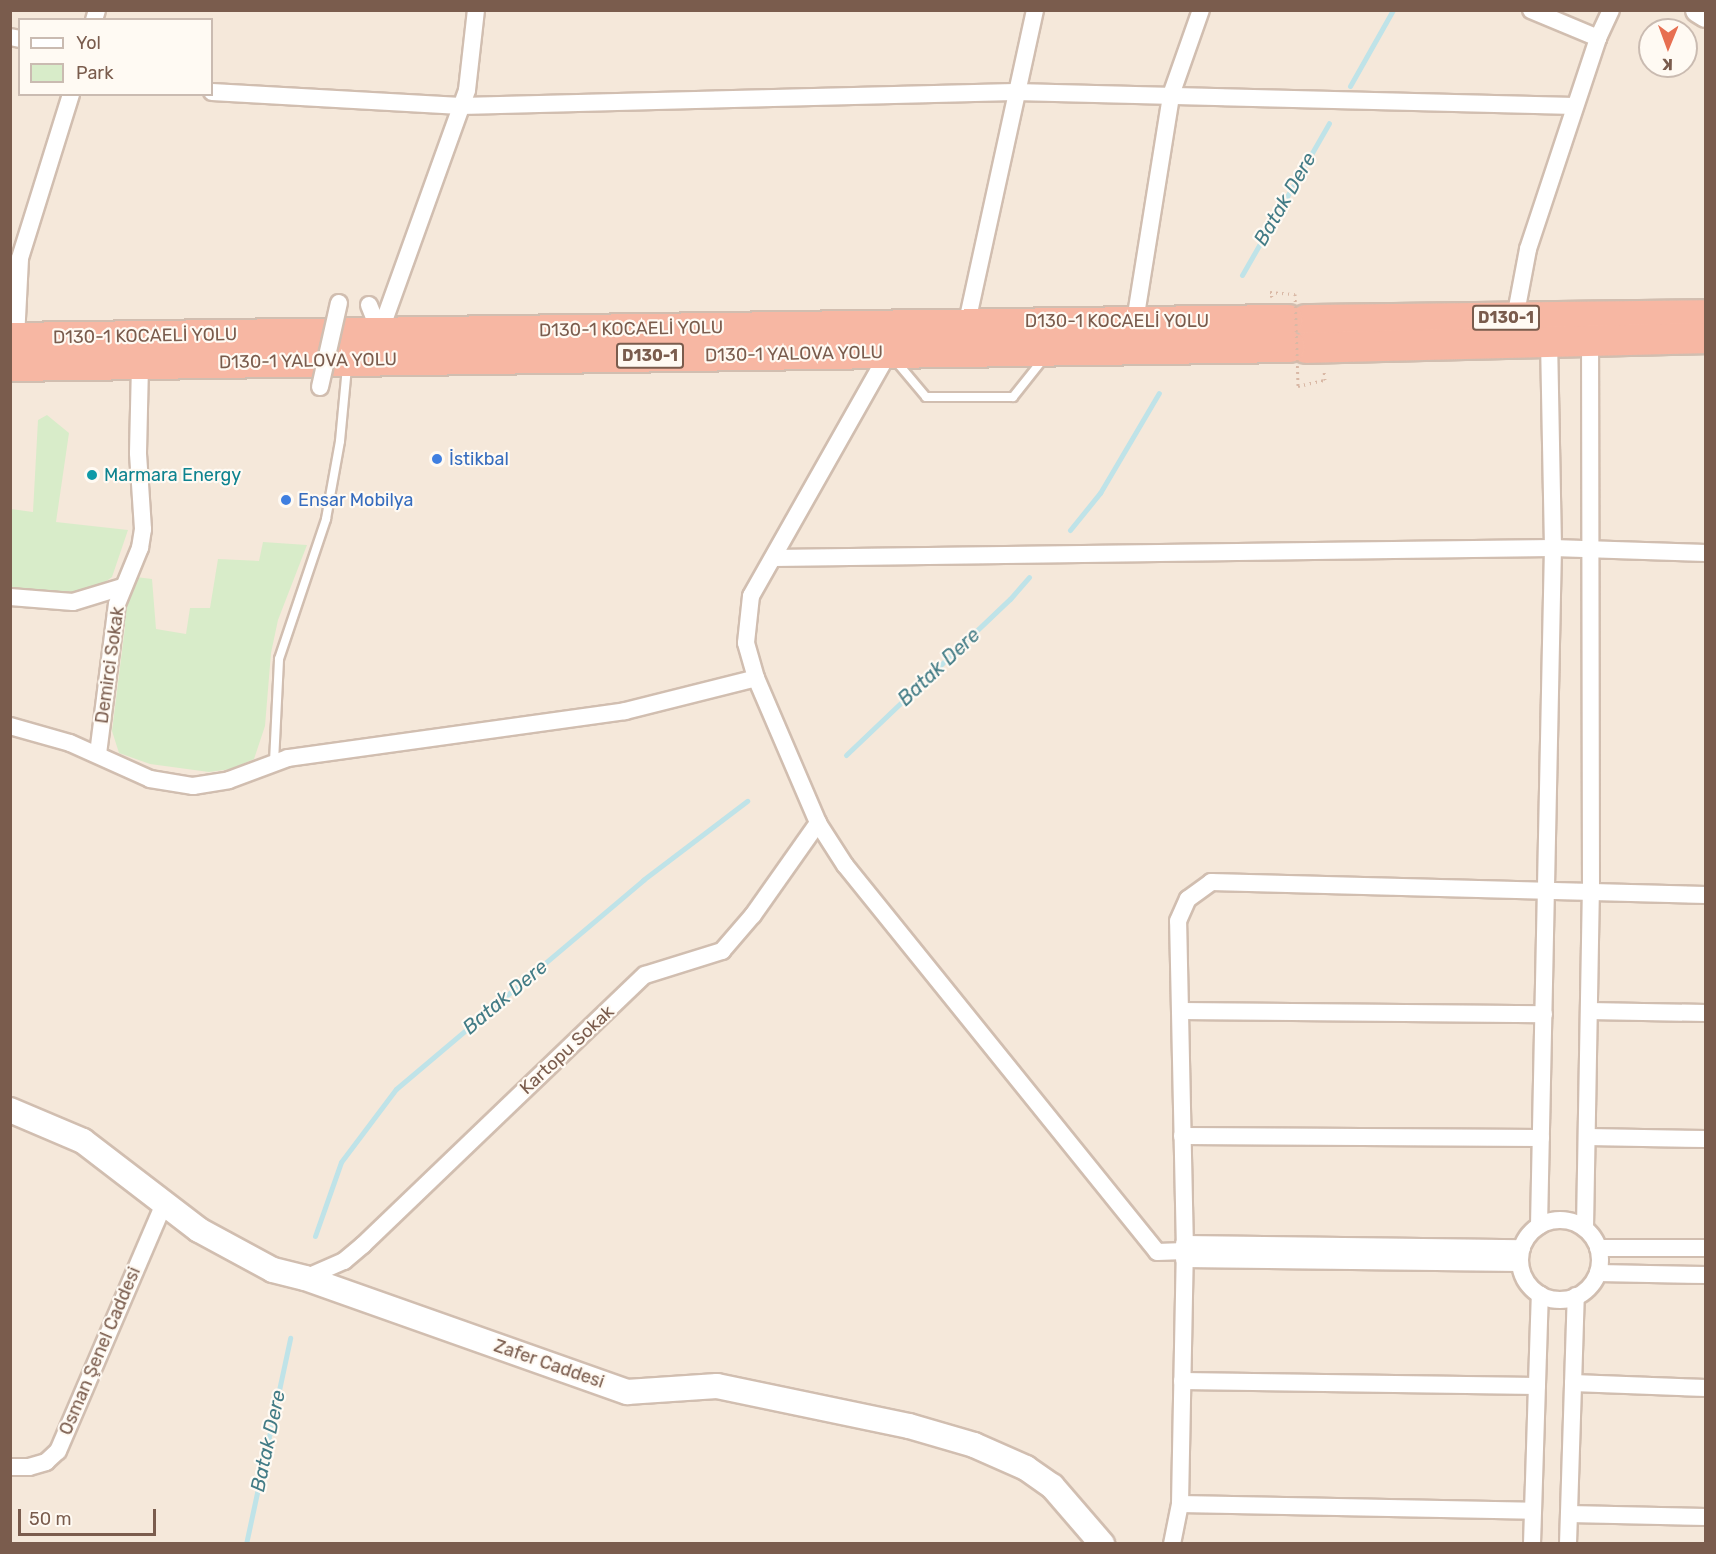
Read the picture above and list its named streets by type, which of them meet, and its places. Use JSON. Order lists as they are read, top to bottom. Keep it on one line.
{"streets":{"highway":["D130-1","D130-1 KOCAELİ YOLU","D130-1 YALOVA YOLU"],"street":["Demirci Sokak","Kartopu Sokak","Osman Şenel Caddesi","Zafer Caddesi"]},"crossings":[["D130-1 KOCAELİ YOLU","D130-1 YALOVA YOLU"],["D130-1 YALOVA YOLU","Demirci Sokak"],["Kartopu Sokak","Zafer Caddesi"],["Osman Şenel Caddesi","Zafer Caddesi"]],"water":["Batak Dere"],"places":["İstikbal","Marmara Energy","Ensar Mobilya"],"legend":["Yol","Park"],"scale_bar":"50 m","north":"bottom"}
